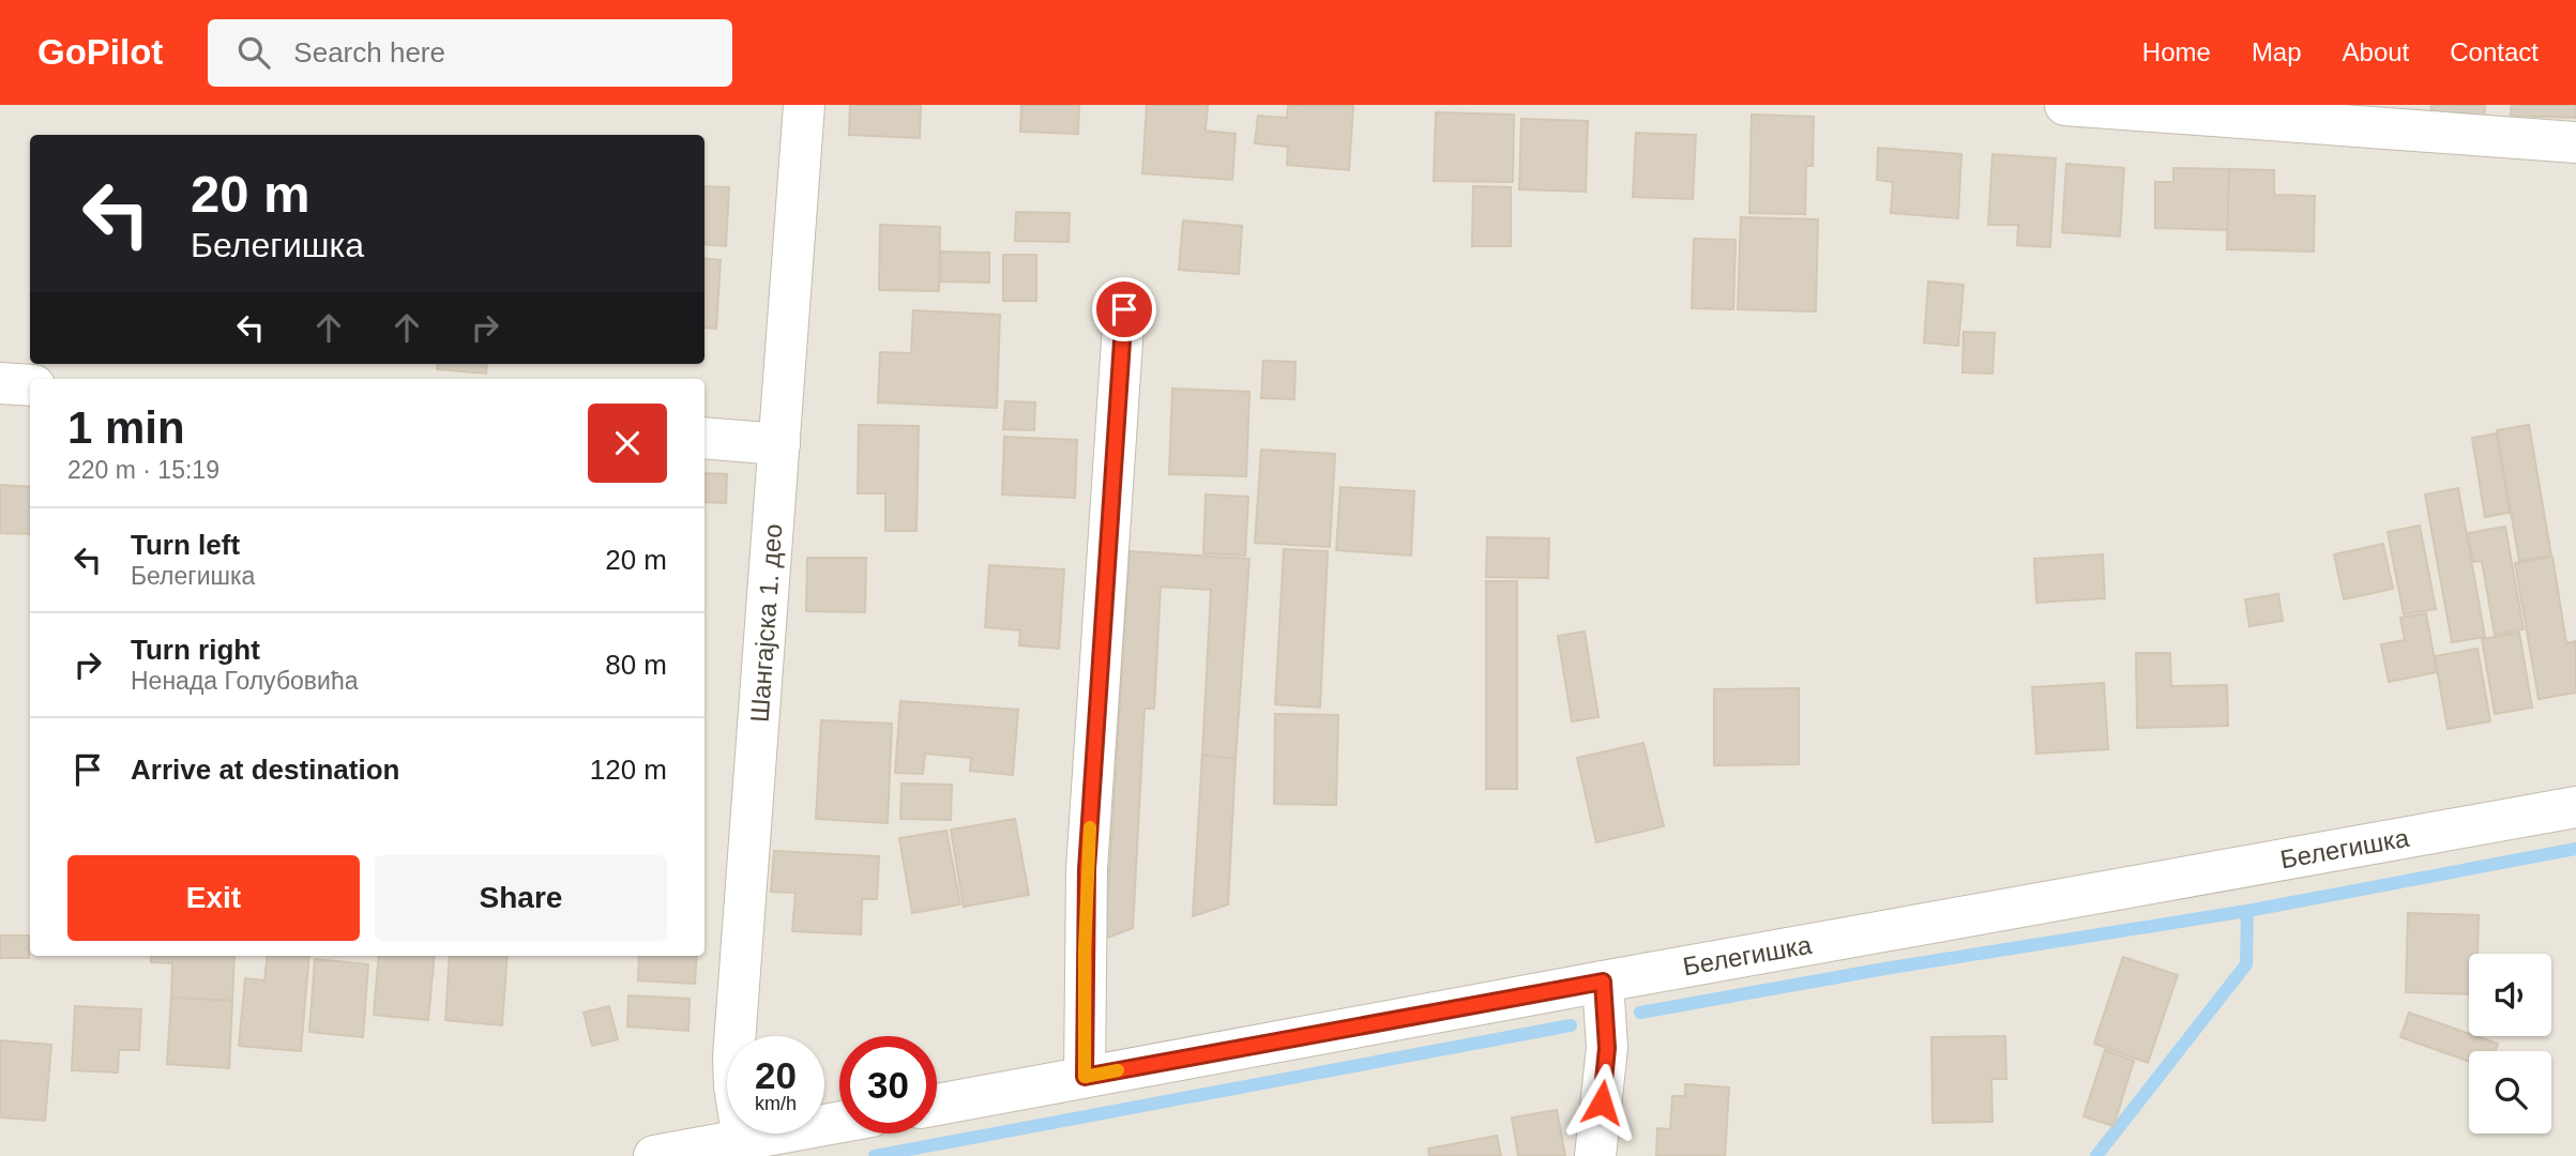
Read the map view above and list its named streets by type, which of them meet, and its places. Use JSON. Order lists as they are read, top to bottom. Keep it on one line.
{"streets":{"street":["Шангајска 1. део","Белегишка"]},"page":{"header":"GoPilot","search":"Search here","nav":["Home","Map","About","Contact"],"turn":["20 m","Белегишка"],"heading":["1 min","220 m · 15:19"],"list":[{"name":"Turn left","note":"Белегишка","value":"20 m"},{"name":"Turn right","note":"Ненада Голубовића","value":"80 m"},{"name":"Arrive at destination","value":"120 m"}],"buttons":["Exit","Share"],"speed":"20 km/h","limit":"30"}}
